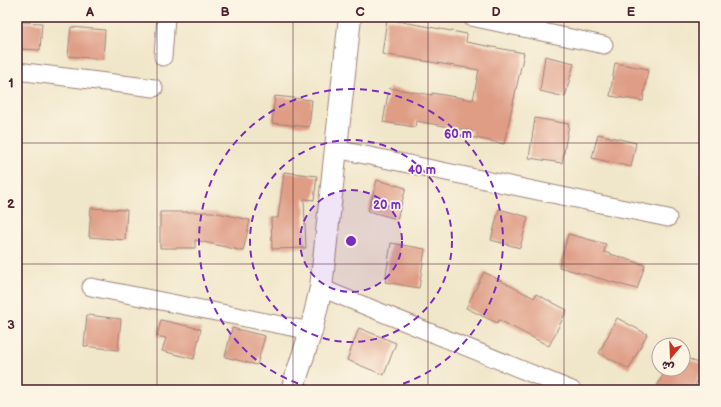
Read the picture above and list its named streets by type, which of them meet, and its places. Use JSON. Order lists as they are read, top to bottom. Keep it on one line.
{"north":"bottom","grid":{"columns":["A","B","C","D","E"],"rows":["1","2","3"]},"rings":["60 m","40 m","20 m"]}
